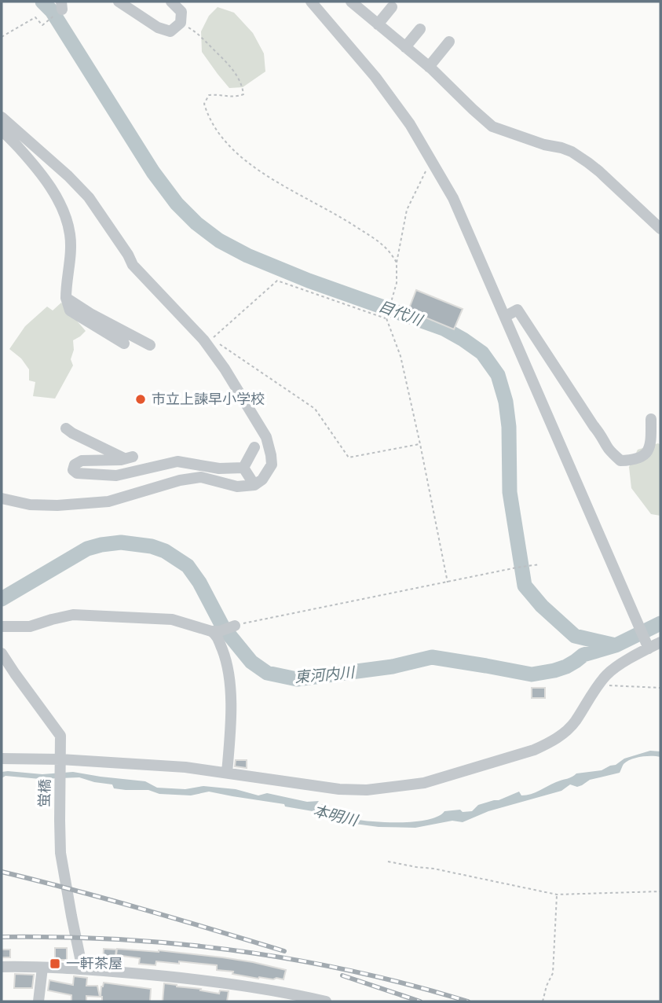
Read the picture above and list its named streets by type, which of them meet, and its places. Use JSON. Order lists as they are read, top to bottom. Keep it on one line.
{"streets":{"street":["蛍橋"]},"water":["目代川","東河内川","本明川"],"places":{"other":["市立上諫早小学校"],"transit":["一軒茶屋"]}}
